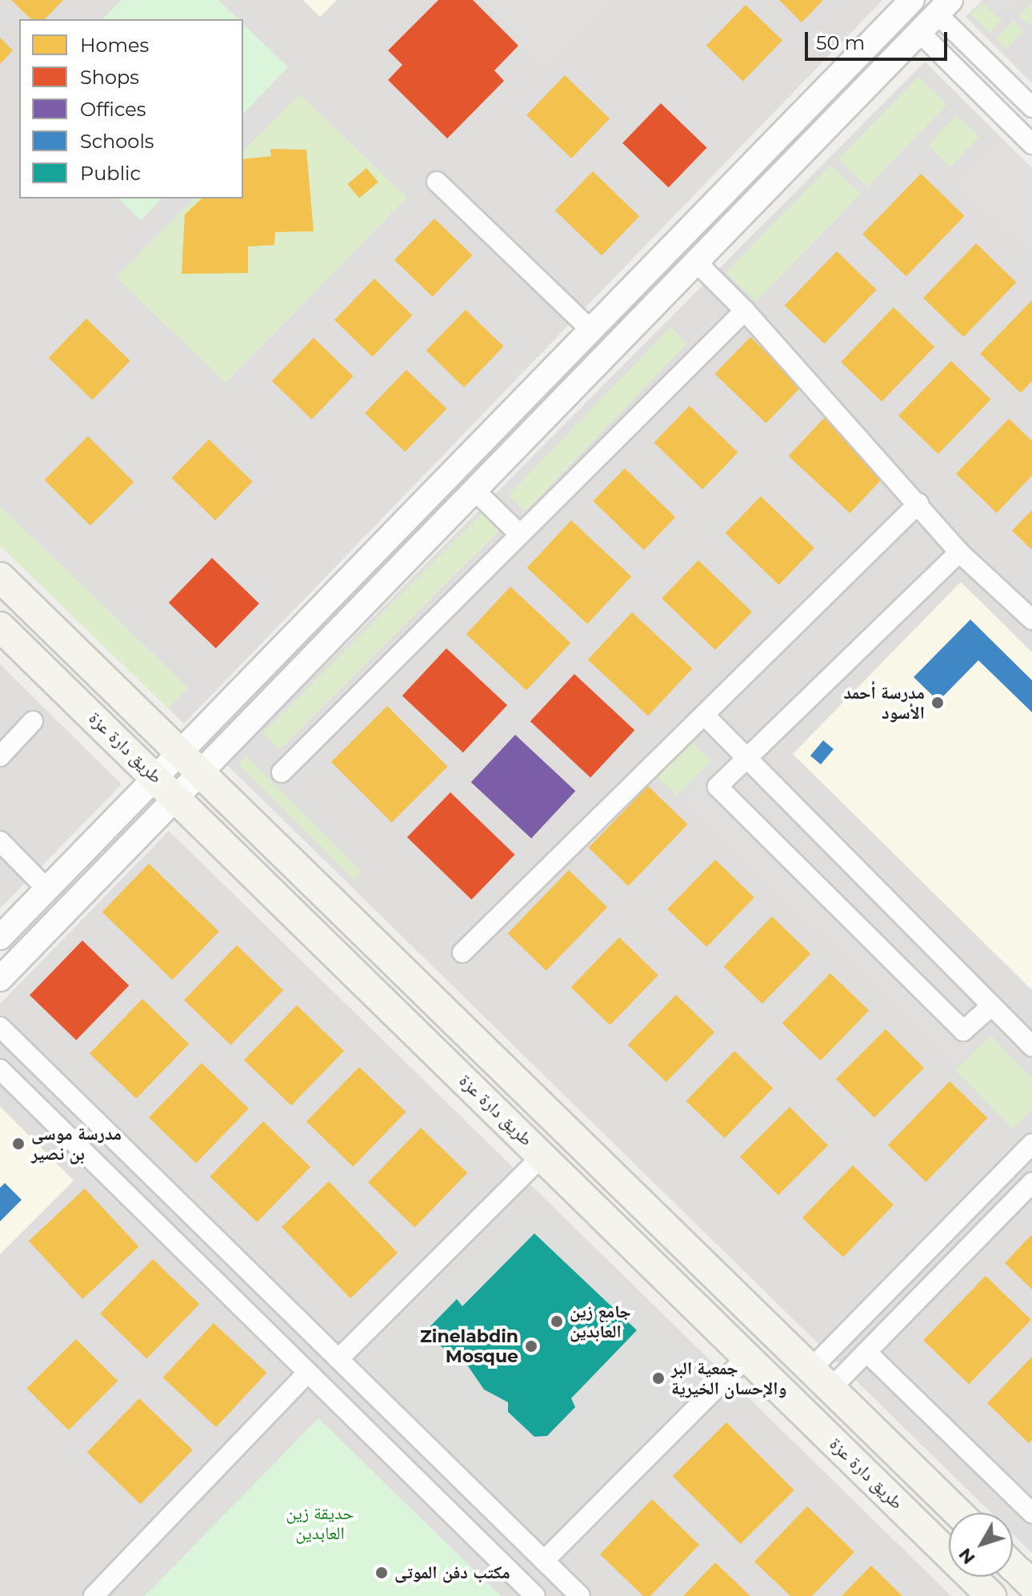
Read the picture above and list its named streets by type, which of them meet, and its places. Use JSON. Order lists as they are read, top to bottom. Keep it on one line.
{"streets":{"main road":["طريق دارة عزة"]},"parks":["حديقة زين العابدين"],"places":["مدرسة أحمد الأسود","مدرسة موسى بن نصير","جامع زين العابدين","Zinelabdin Mosque","جمعية البر والإحسان الخيرية","مكتب دفن الموتى"],"legend":["Homes","Shops","Offices","Schools","Public"],"scale_bar":"50 m","north":"bottom left"}
